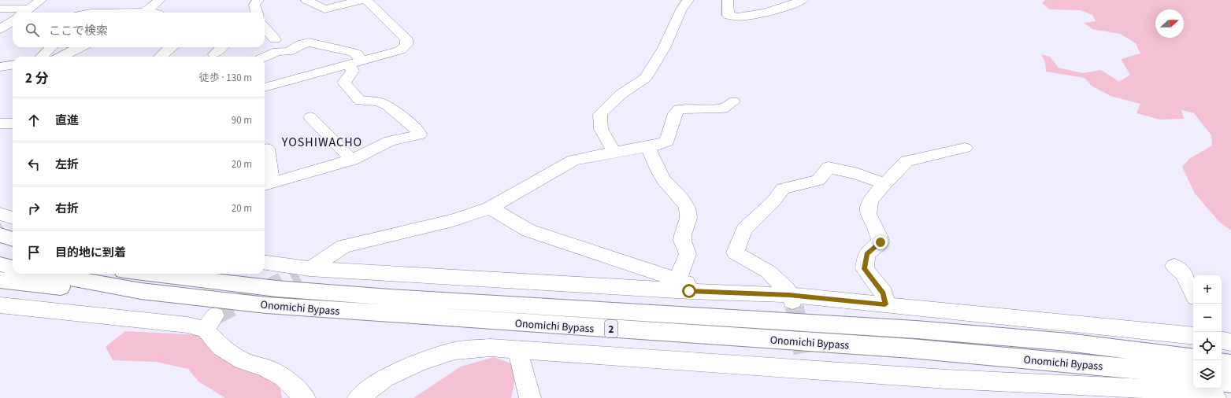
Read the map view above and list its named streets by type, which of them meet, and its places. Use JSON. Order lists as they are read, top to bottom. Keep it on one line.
{"streets":{"highway":["Onomichi Bypass","2"]},"districts":["YOSHIWACHO"],"north":"right","page":{"search":"ここで検索","heading":["2 分","徒歩 · 130 m"],"list":[["直進","90 m"],["左折","20 m"],["右折","20 m"],"目的地に到着"],"map_buttons":["+","−"]}}
